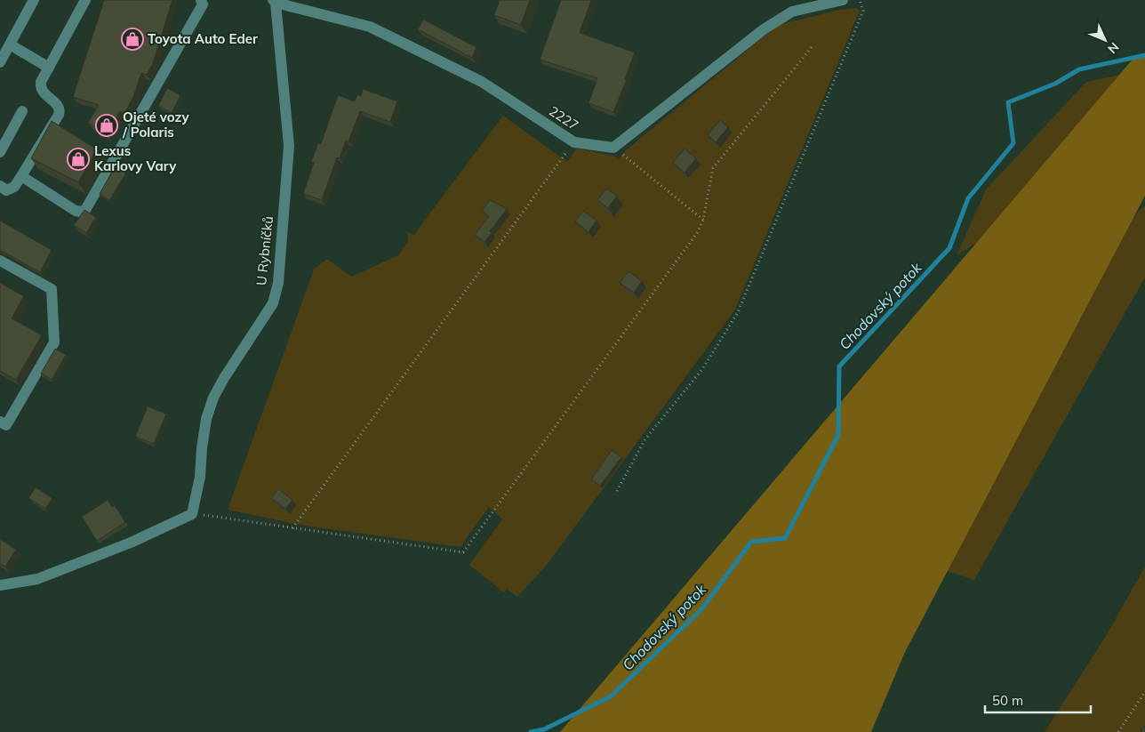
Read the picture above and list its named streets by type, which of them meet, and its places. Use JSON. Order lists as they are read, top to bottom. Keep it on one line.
{"streets":{"street":["2227","U Rybníčků"]},"crossings":[["2227","U Rybníčků"]],"water":["Chodovský potok"],"places":{"shop":["Toyota Auto Eder","Ojeté vozy / Polaris","Lexus Karlovy Vary"]},"scale_bar":"50 m","north":"bottom right"}
